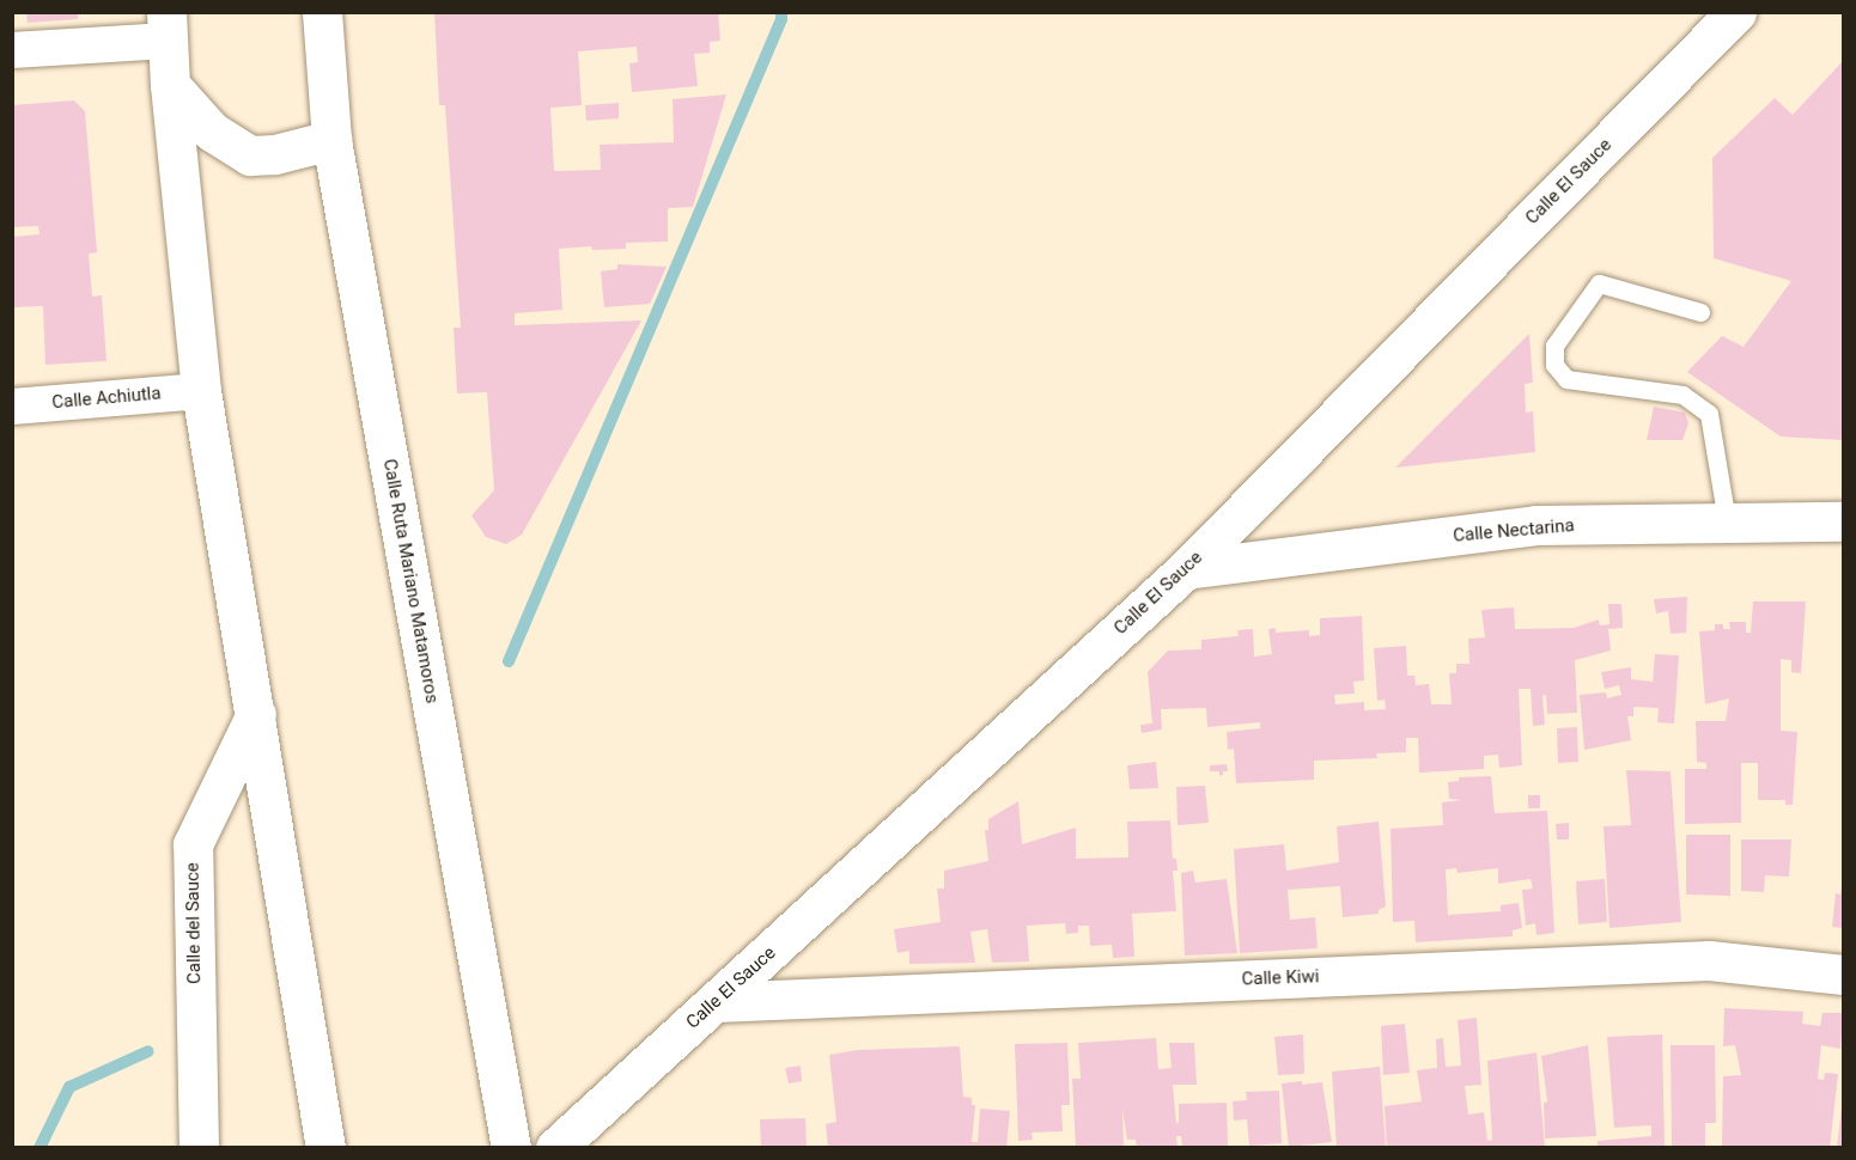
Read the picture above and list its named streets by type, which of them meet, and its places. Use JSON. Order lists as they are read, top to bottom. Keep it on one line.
{"streets":{"street":["Calle El Sauce","Calle Achiutla","Calle Nectarina","Calle Ruta Mariano Matamoros","Calle del Sauce","Calle Kiwi"]},"crossings":[["Calle El Sauce","Calle Nectarina"],["Calle El Sauce","Calle Kiwi"]]}
